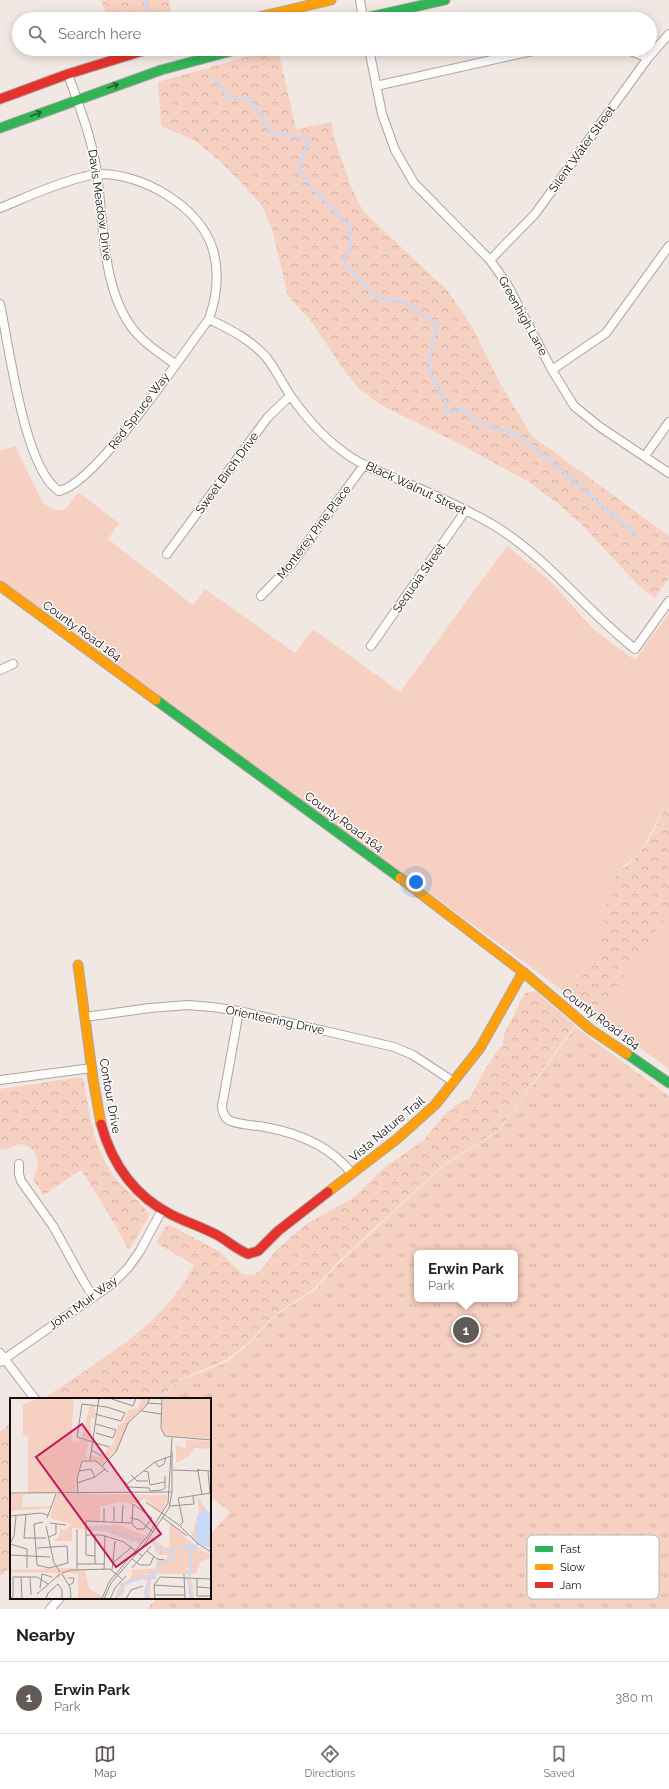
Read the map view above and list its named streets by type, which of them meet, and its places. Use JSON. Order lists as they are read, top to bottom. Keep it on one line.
{"streets":{"street":["Silent Water Street","Davis Meadow Drive","Greenhigh Lane","Red Spruce Way","Sweet Birch Drive","Black Walnut Street","Monterey Pine Place","Sequoia Street","County Road 164","Orienteering Drive","Contour Drive","Vista Nature Trail","John Muir Way"]},"crossings":[["Silent Water Street","Greenhigh Lane"],["Davis Meadow Drive","Red Spruce Way"],["Red Spruce Way","Black Walnut Street"],["Sweet Birch Drive","Black Walnut Street"],["Black Walnut Street","Monterey Pine Place"],["Black Walnut Street","Sequoia Street"],["County Road 164","Vista Nature Trail"],["Orienteering Drive","Contour Drive"],["Orienteering Drive","Vista Nature Trail"],["Contour Drive","Vista Nature Trail"],["Contour Drive","John Muir Way"]],"legend":["Fast","Slow","Jam"],"page":{"search":"Search here","popup":["Erwin Park","Park"],"pins":"1","heading":"Nearby","list":[{"mark":"1","name":"Erwin Park","note":"Park","value":"380 m"}],"nav":["Map","Directions","Saved"]}}
